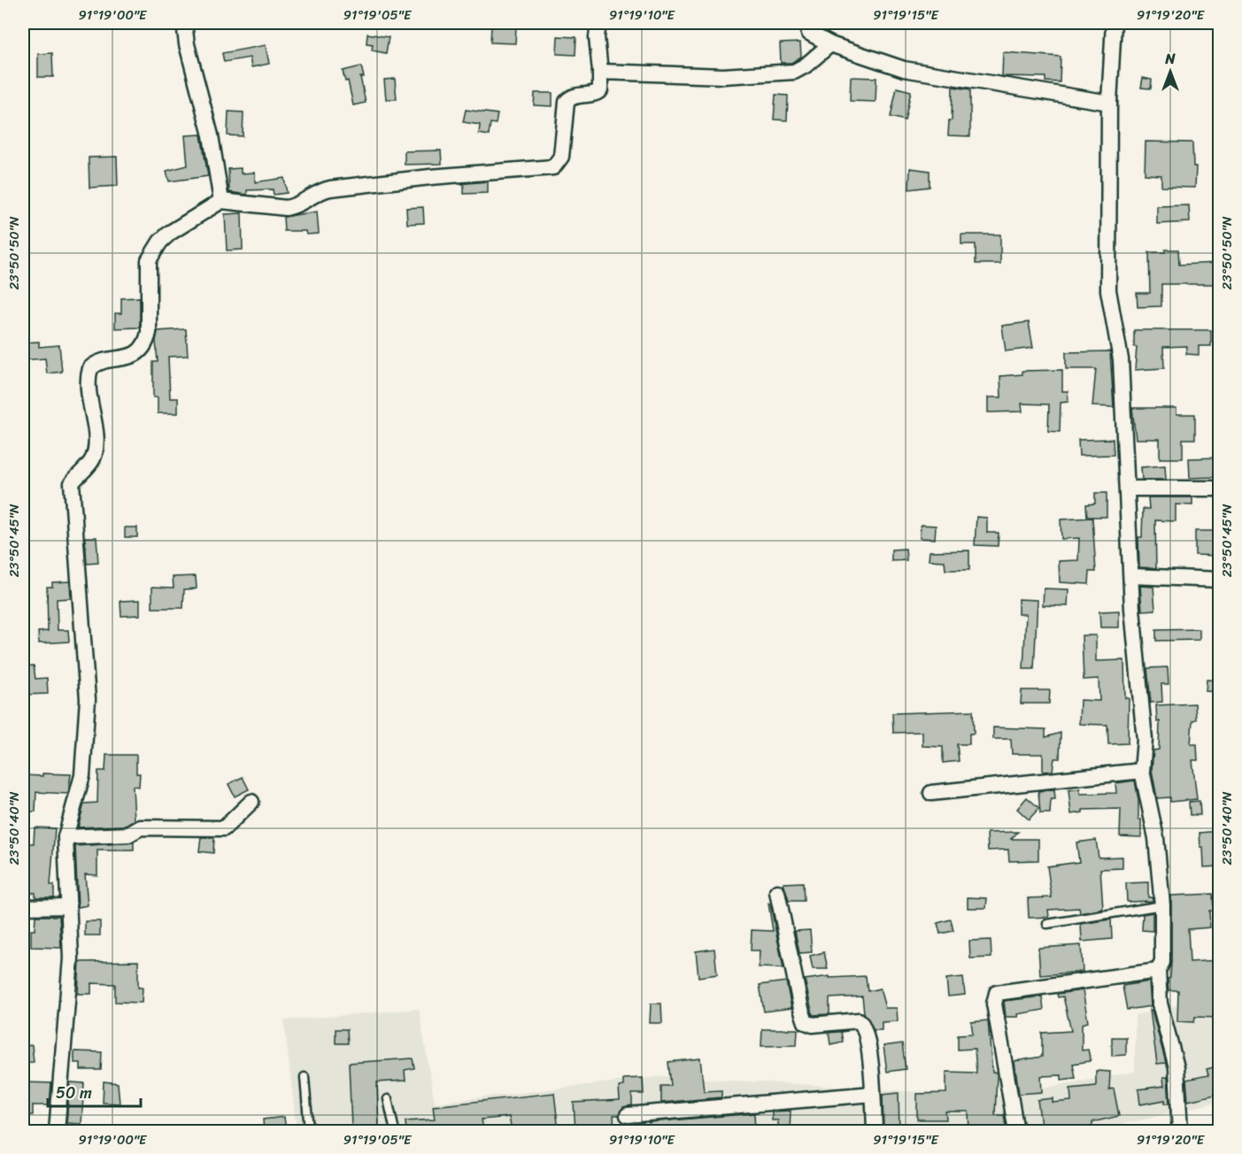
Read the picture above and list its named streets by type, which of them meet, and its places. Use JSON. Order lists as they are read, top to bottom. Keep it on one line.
{"scale_bar":"50 m","north":"top","coordinates":["91°19'00\"E","91°19'05\"E","91°19'10\"E","91°19'15\"E","91°19'20\"E","23°50'50\"N","23°50'45\"N","23°50'40\"N"]}
